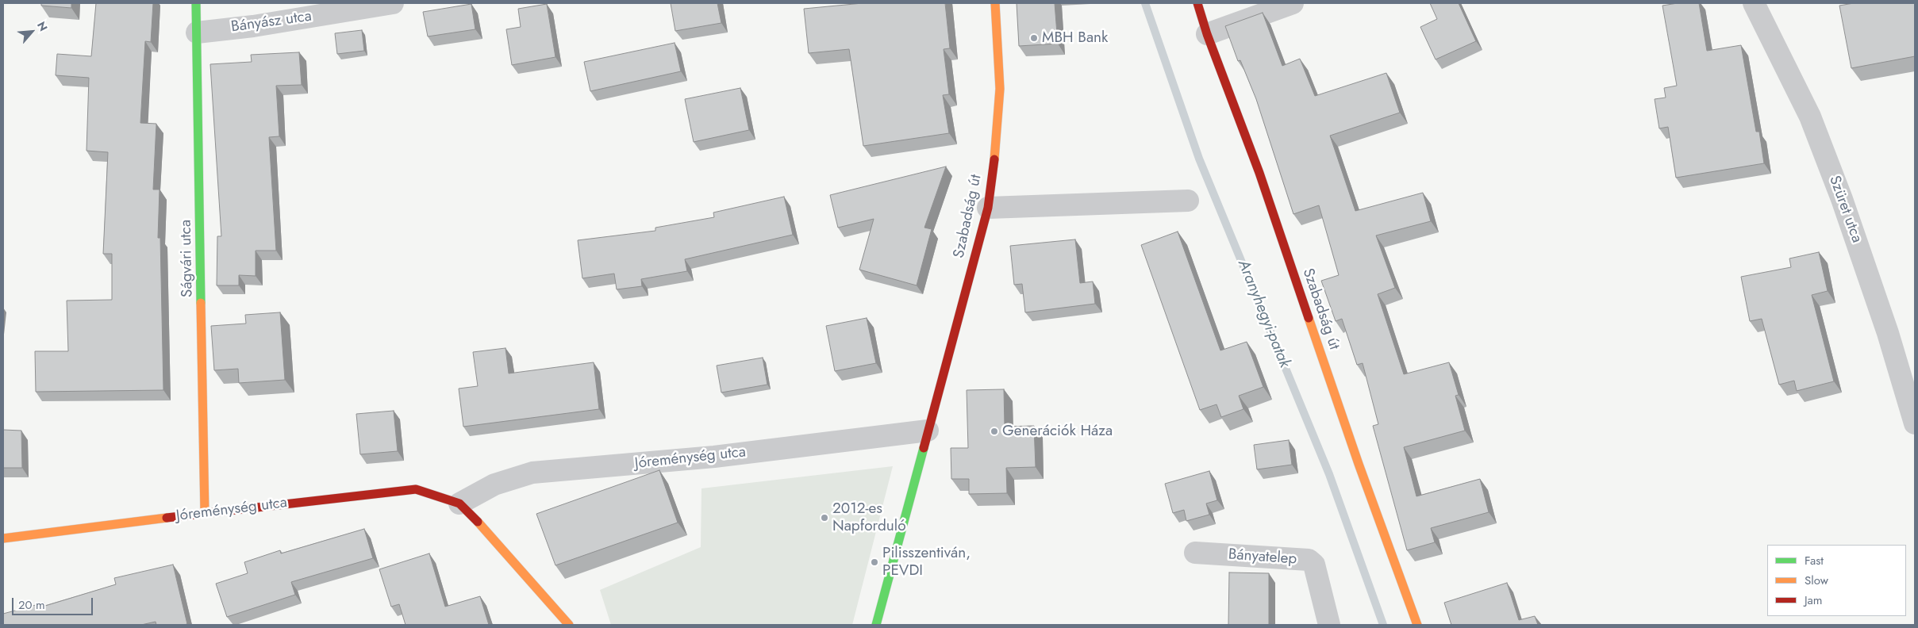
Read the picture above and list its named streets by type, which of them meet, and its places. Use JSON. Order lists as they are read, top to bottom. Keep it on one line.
{"streets":{"street":["Bányász utca","Szüret utca","Szabadság út","Ságvári utca","Jóreménység utca","Bányatelep"]},"crossings":[["Bányász utca","Ságvári utca"],["Szabadság út","Jóreménység utca"],["Ságvári utca","Jóreménység utca"]],"water":["Aranyhegyi-patak"],"places":["MBH Bank","Generációk Háza","2012-es Napforduló","Pilisszentiván, PEVDI"],"legend":["Fast","Slow","Jam"],"scale_bar":"20 m","north":"top right"}
